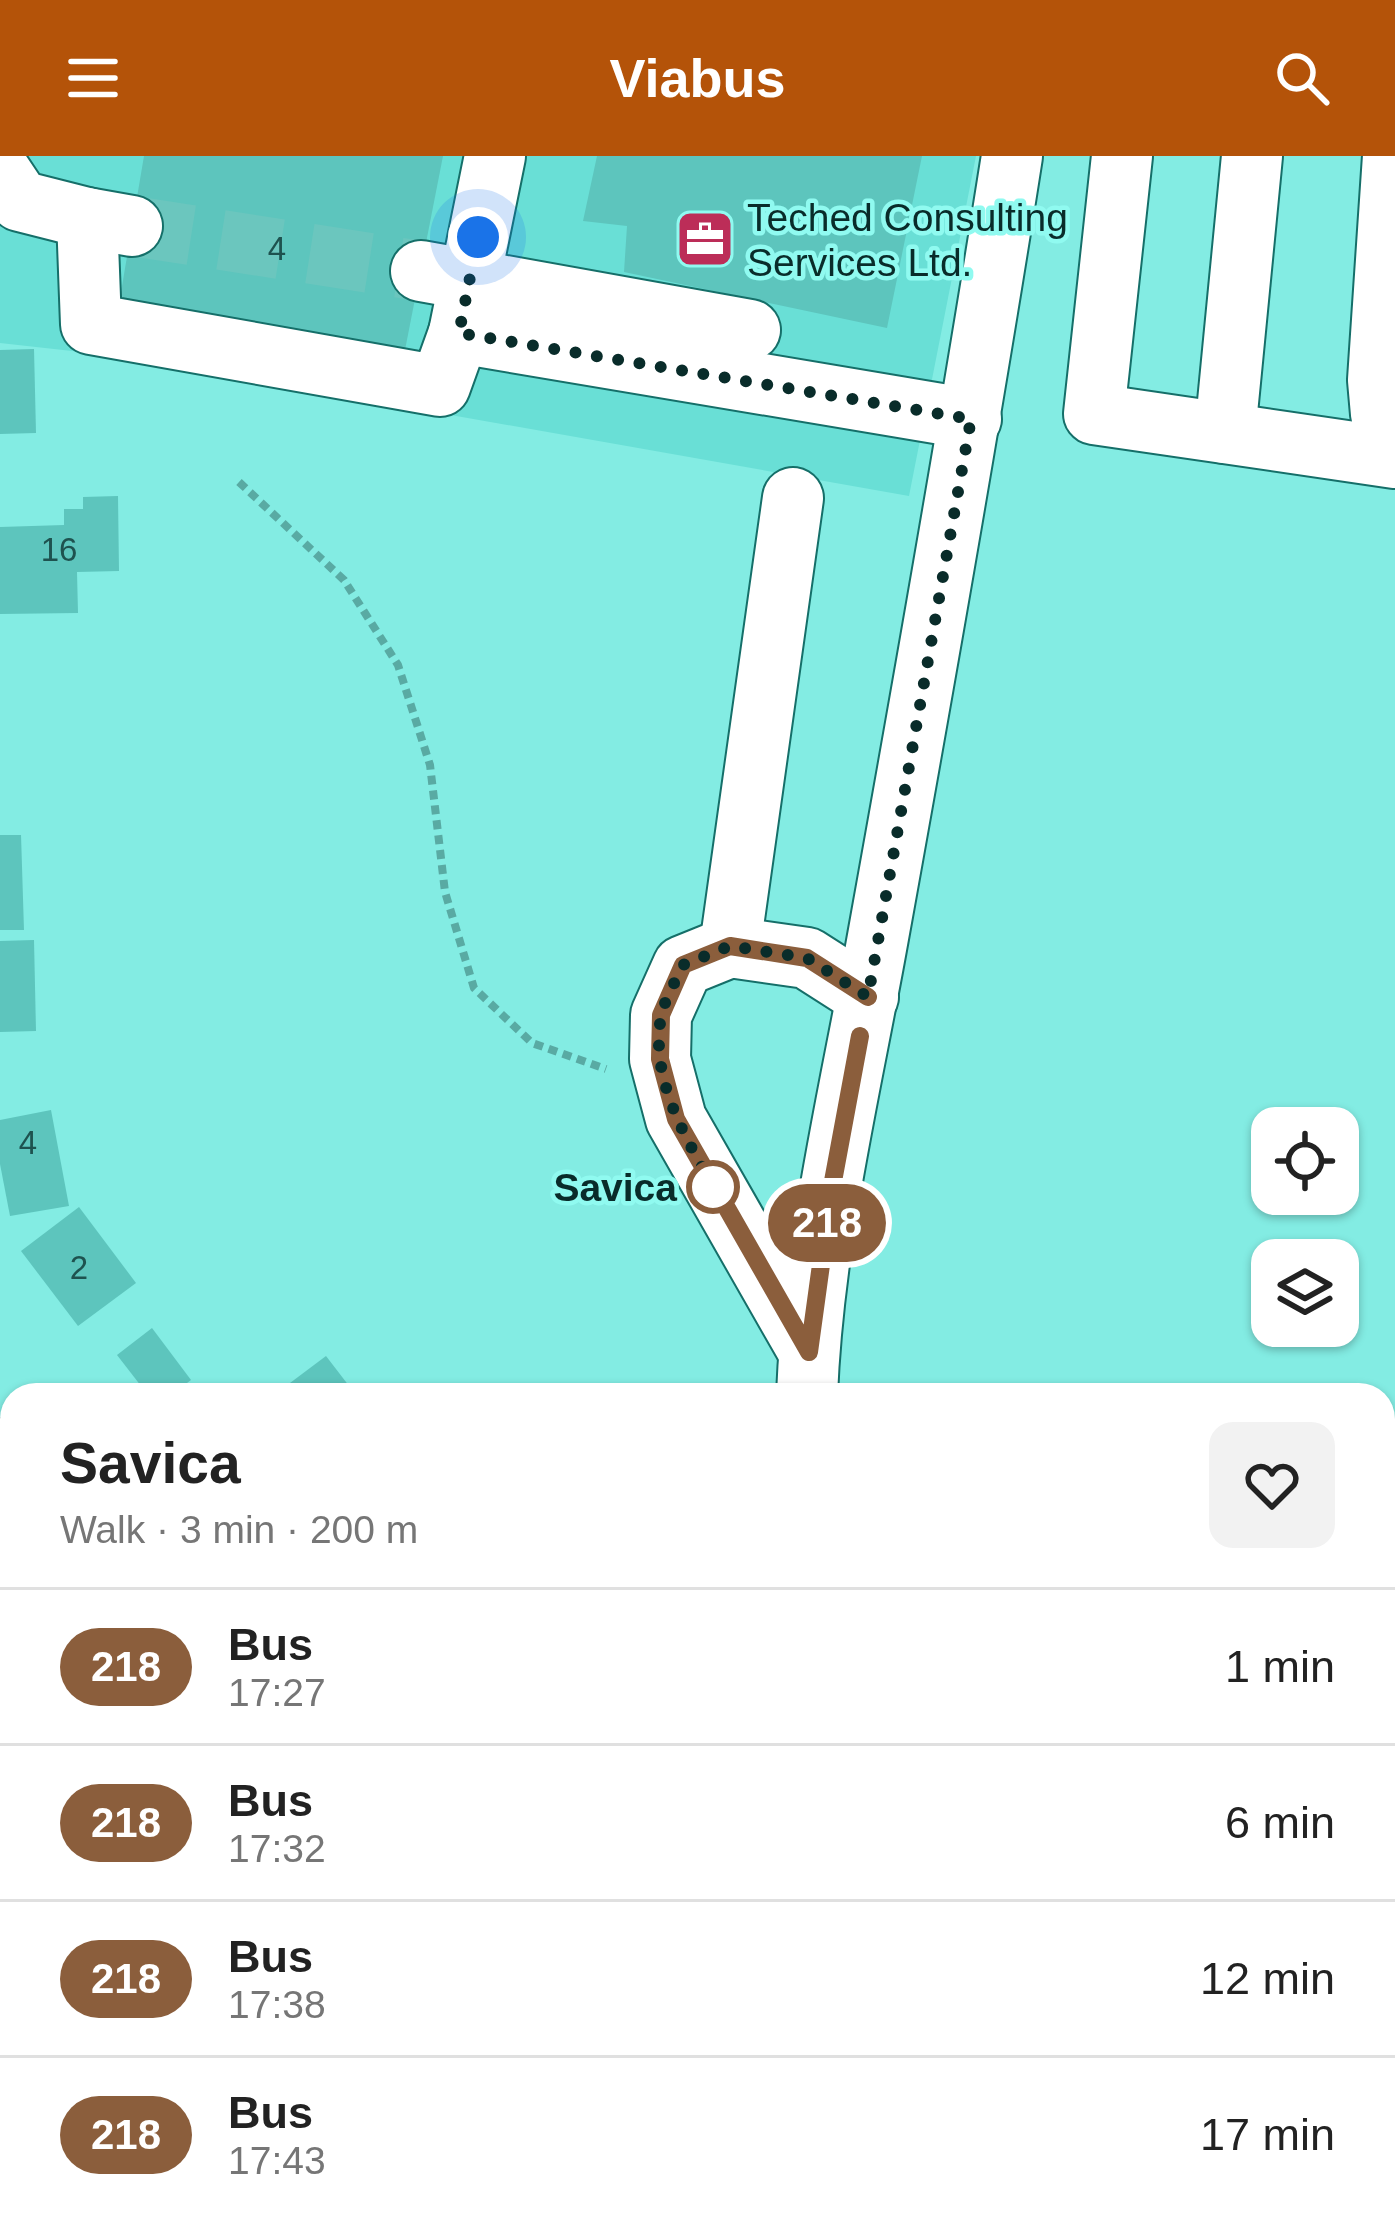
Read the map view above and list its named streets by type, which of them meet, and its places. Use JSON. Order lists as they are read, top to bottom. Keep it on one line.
{"places":{"office":["Teched Consulting Services Ltd."],"other":["Savica"]},"lines":["bus line 218"],"house_numbers":["4","16","4","2"],"page":{"header":"Viabus","on_map":"218","heading":["Savica","Walk · 3 min · 200 m"],"list":[{"mark":"218","name":"Bus","note":"17:27","value":"1 min"},{"mark":"218","name":"Bus","note":"17:32","value":"6 min"},{"mark":"218","name":"Bus","note":"17:38","value":"12 min"},{"mark":"218","name":"Bus","note":"17:43","value":"17 min"}]}}
